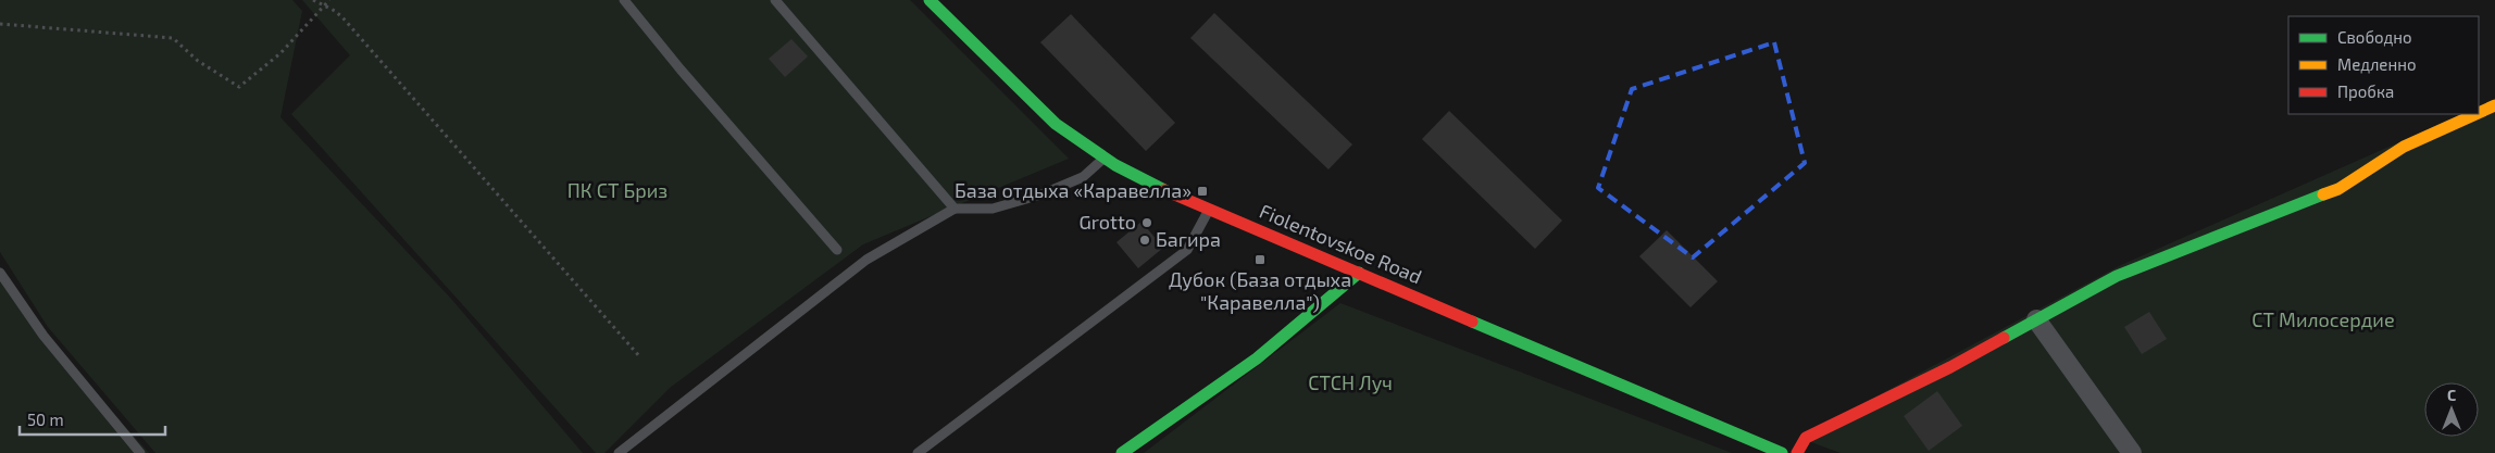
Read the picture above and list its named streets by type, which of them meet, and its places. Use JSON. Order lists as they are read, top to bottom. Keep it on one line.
{"streets":{"street":["Fiolentovskoe Road"]},"parks":["ПК СТ Бриз","СТ Милосердие","СТСН Луч"],"places":{"transit":["База отдыха «Каравелла»","Дубок (База отдыха \"Каравелла\")"],"other":["Grotto","Багира"]},"legend":["Свободно","Медленно","Пробка"],"scale_bar":"50 m","north":"top"}
